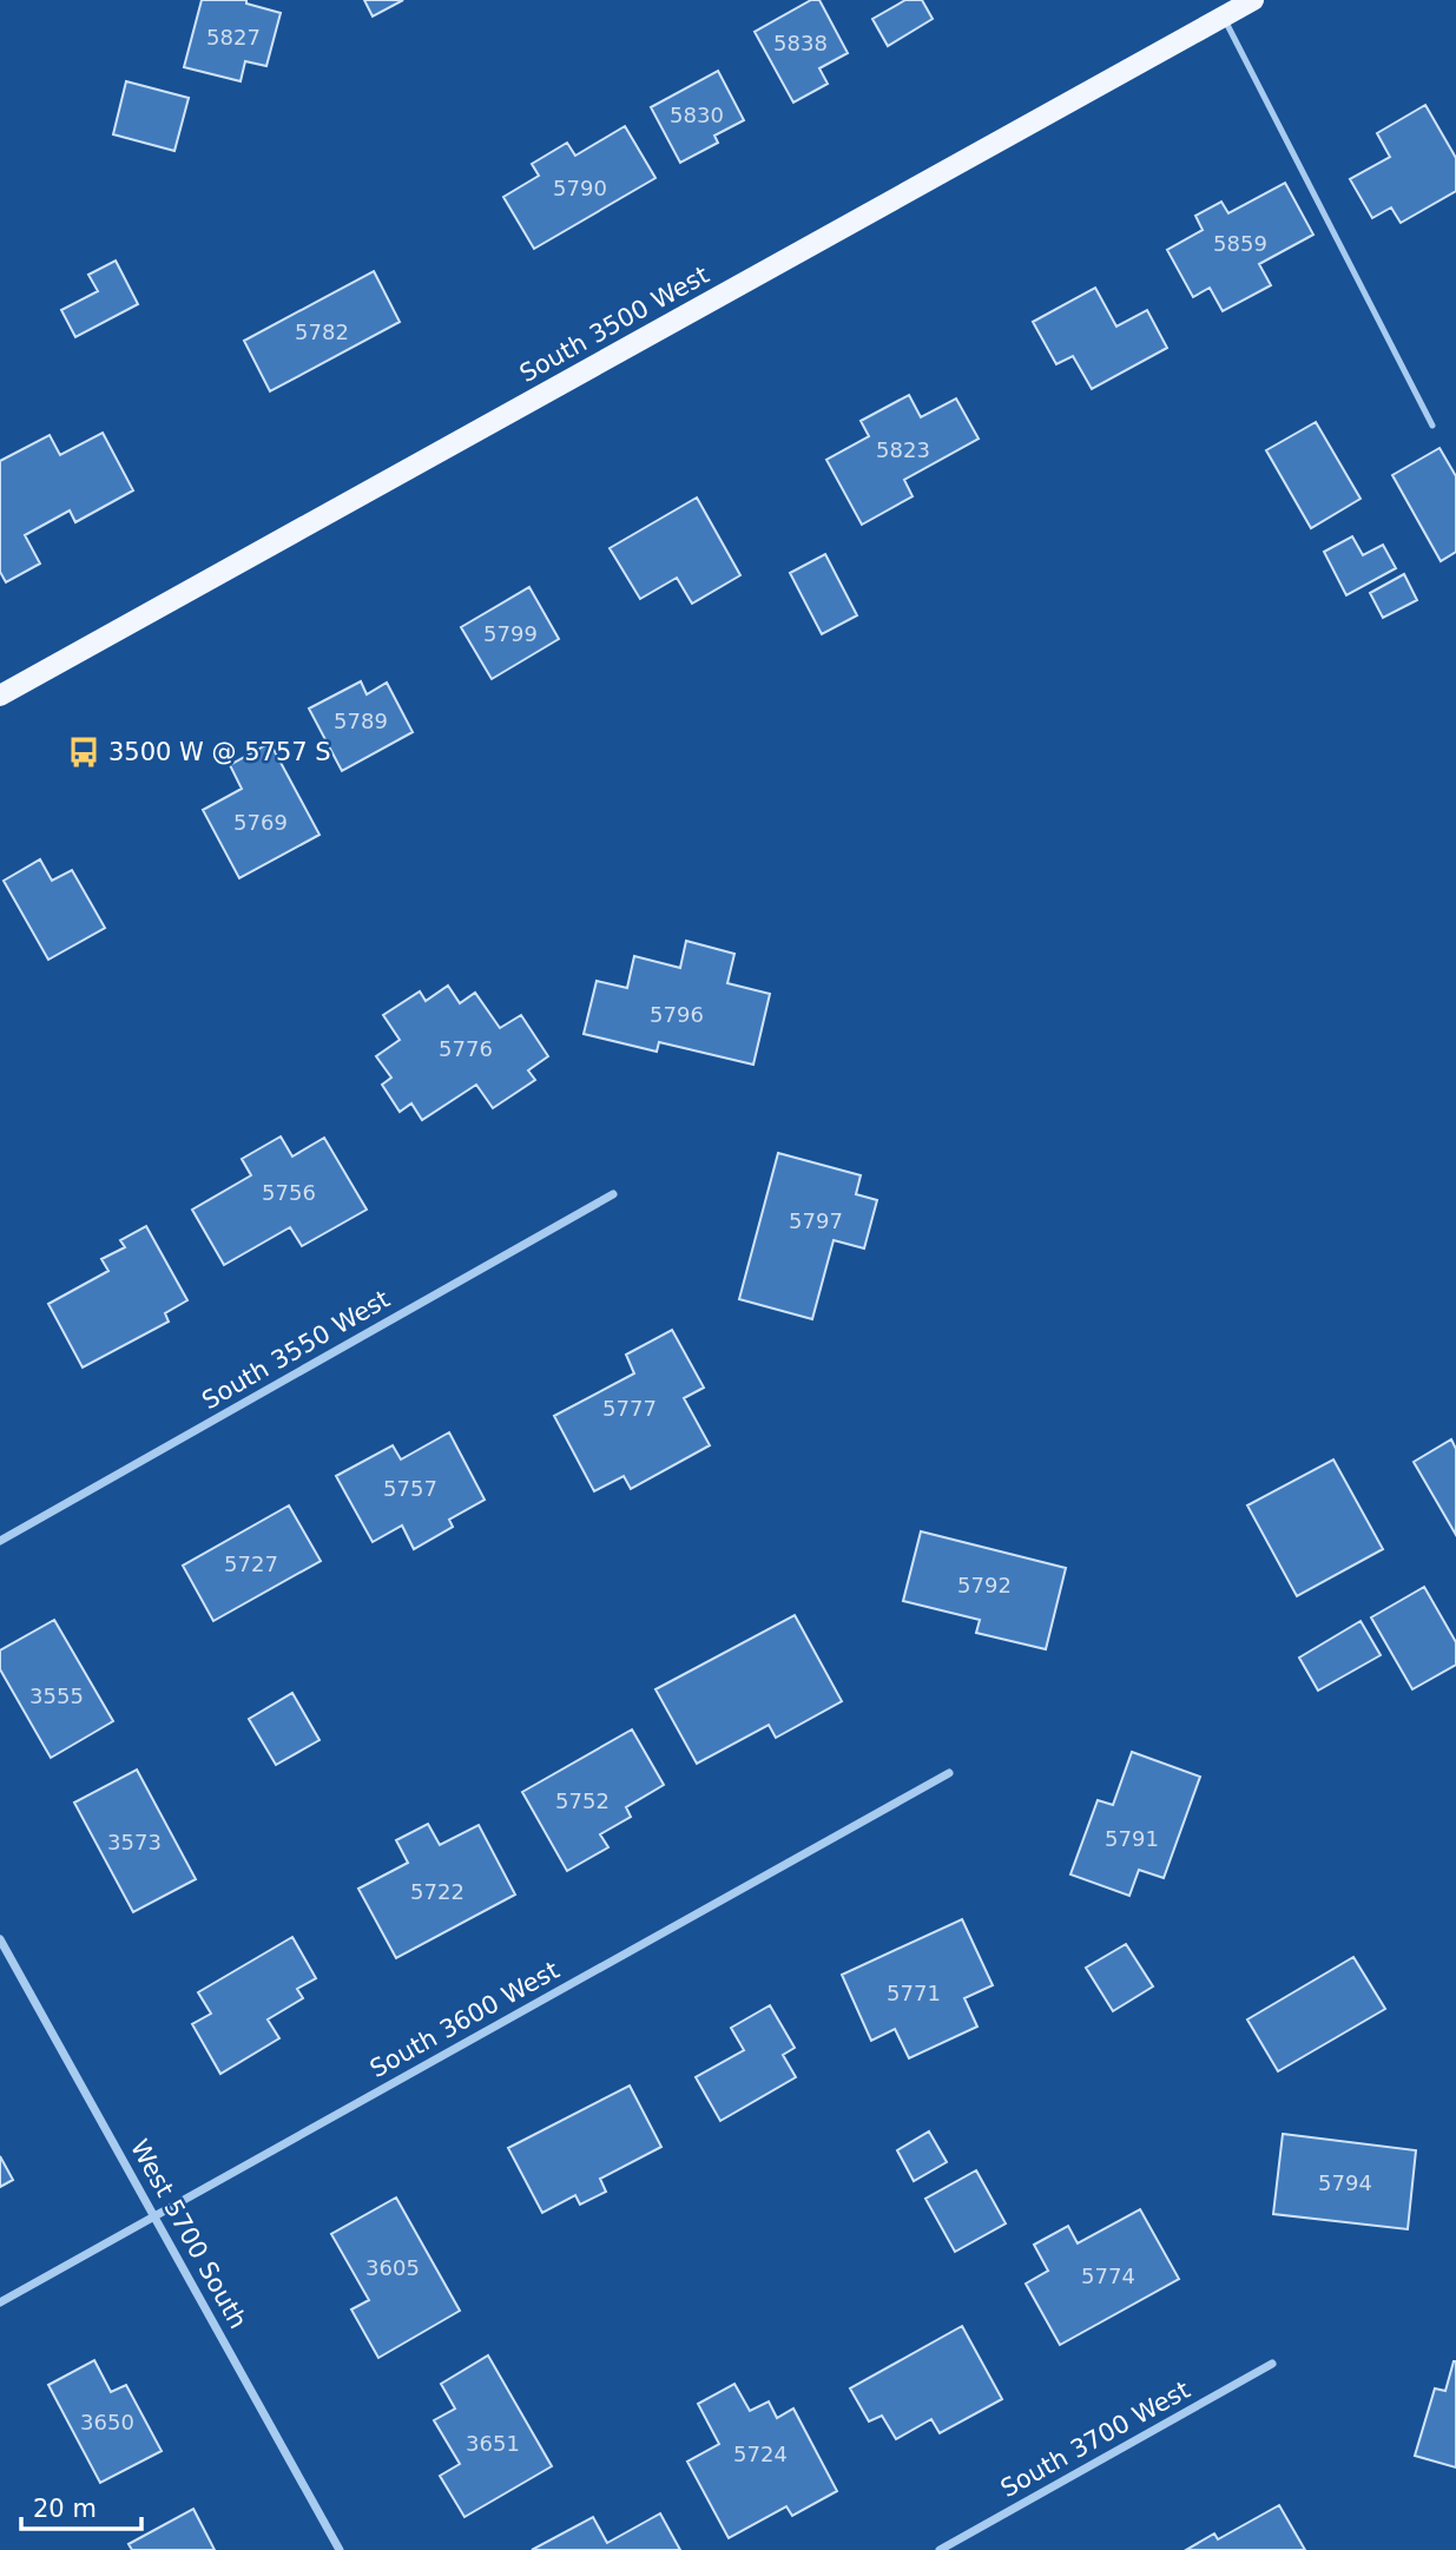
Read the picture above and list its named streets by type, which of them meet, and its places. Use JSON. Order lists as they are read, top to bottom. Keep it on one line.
{"streets":{"main road":["South 3500 West"],"street":["South 3550 West","South 3600 West","West 5700 South","South 3700 West"]},"crossings":[["South 3600 West","West 5700 South"]],"places":{"bus stop":["3500 W @ 5757 S"]},"house_numbers":["5827","5838","5830","5790","5859","5782","5823","5799","5789","5769","5796","5776","5756","5797","5777","5757","5727","5792","3555","5752","5791","3573","5722","5771","5794","3605","5774","3650","3651","5724"],"scale_bar":"20 m"}
